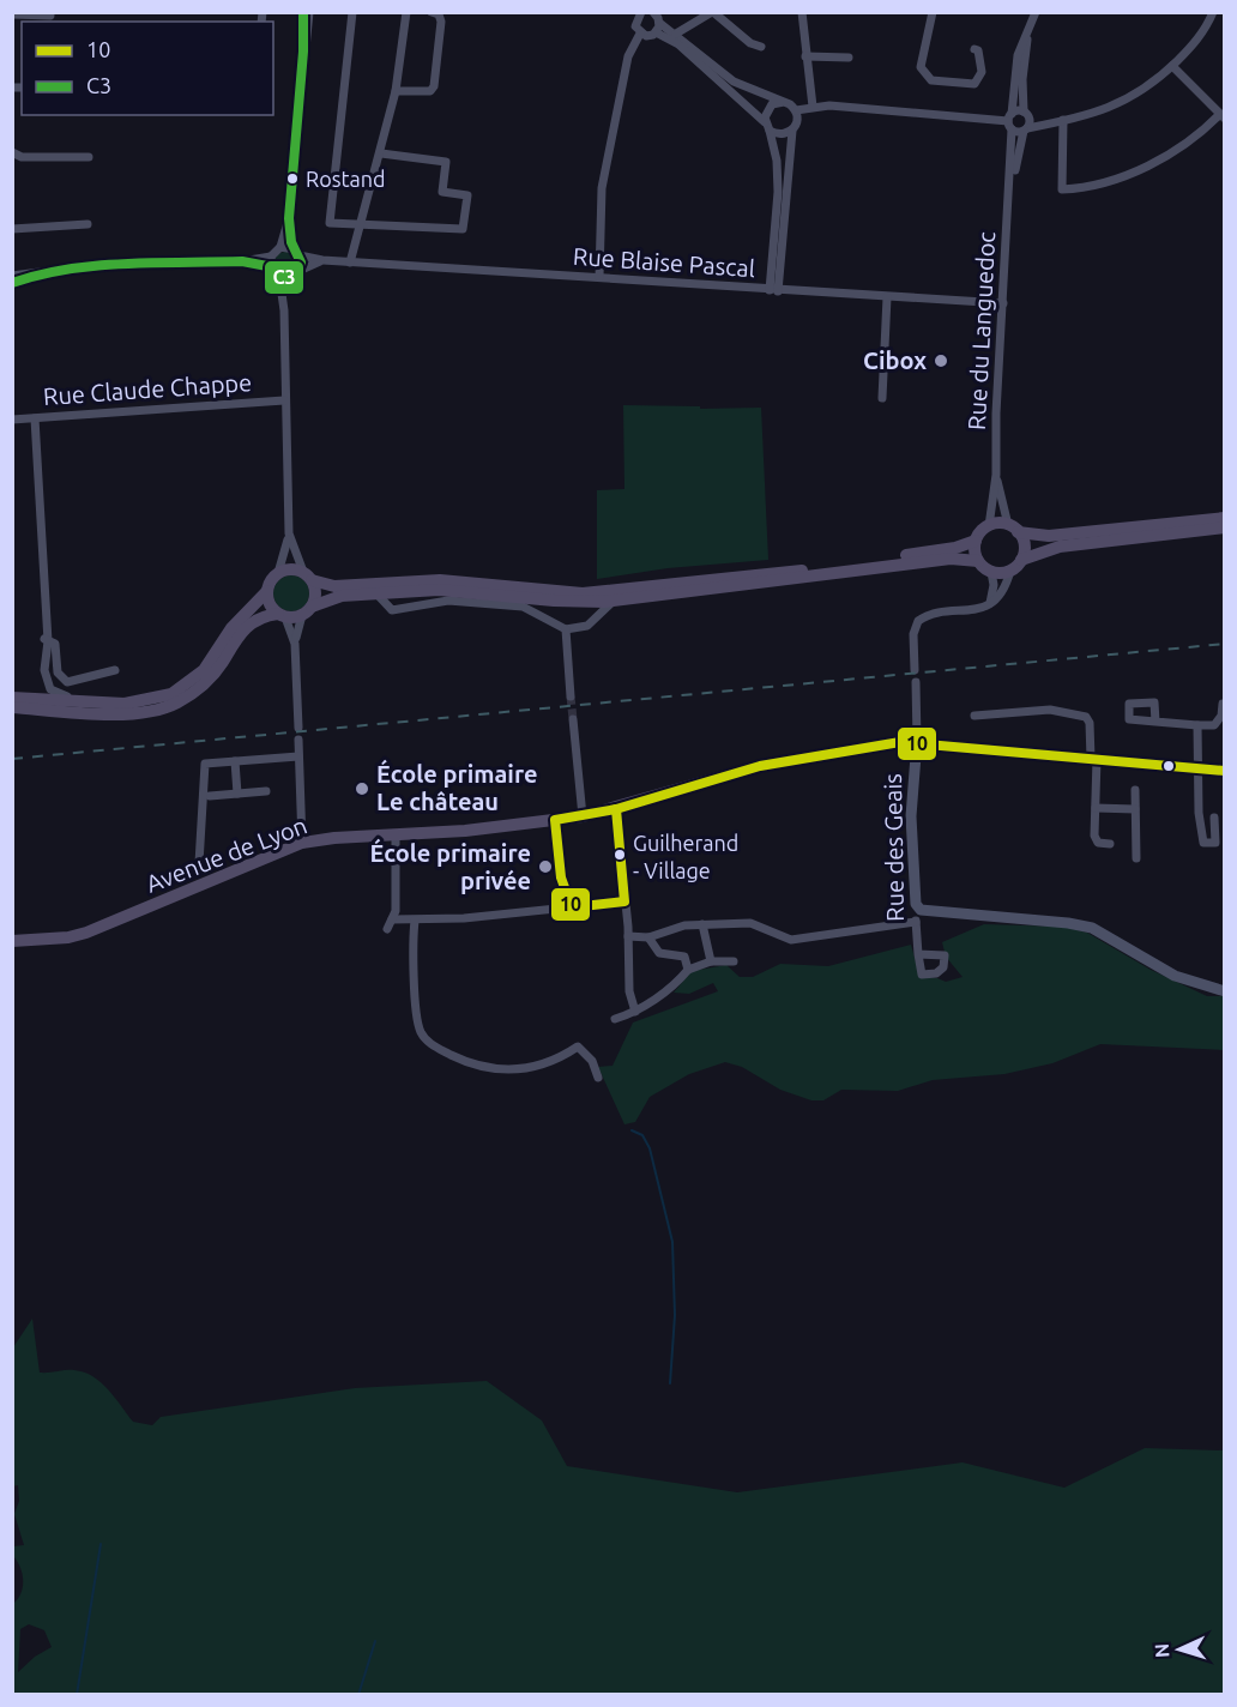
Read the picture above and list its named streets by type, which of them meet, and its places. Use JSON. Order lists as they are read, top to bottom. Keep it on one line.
{"streets":{"main road":["Avenue de Lyon"],"street":["Rue Blaise Pascal","Rue du Languedoc","Rue Claude Chappe","Rue des Geais"]},"crossings":[["Rue Blaise Pascal","Rue du Languedoc"],["Rue des Geais","Avenue de Lyon"]],"places":["Rostand","Cibox","École primaire Le château","Guilherand - Village","École primaire privée"],"lines":["transit line C3","transit line 10"],"legend":["10","C3"],"north":"left"}
